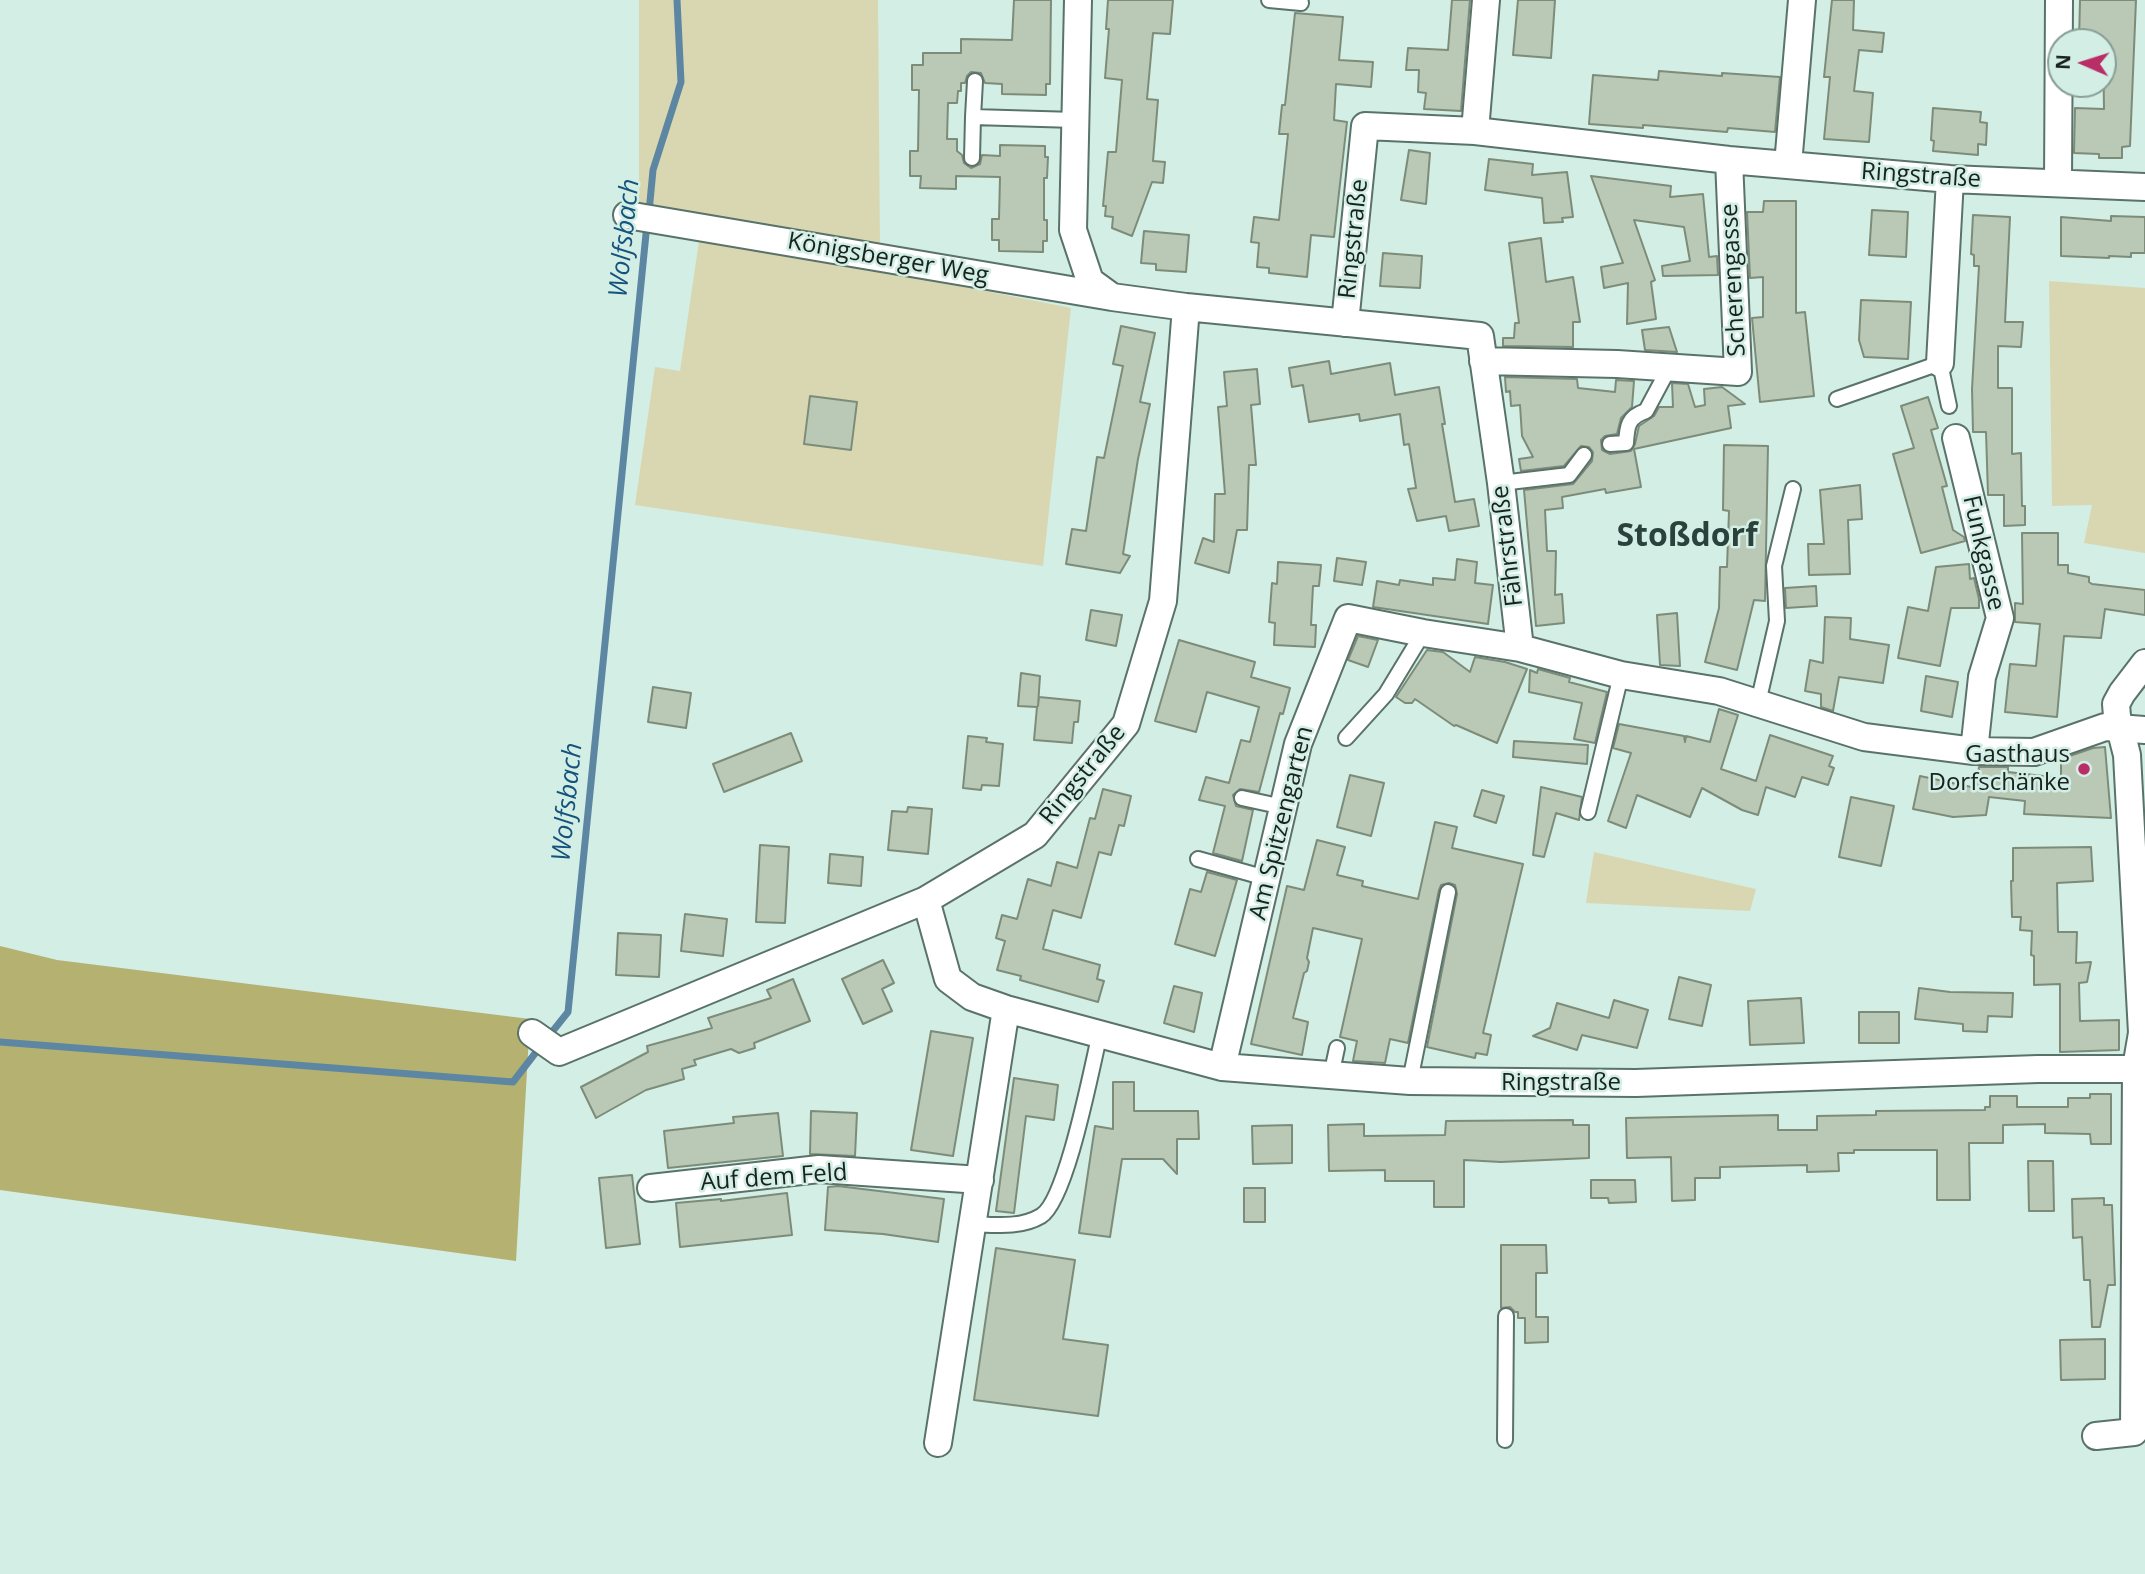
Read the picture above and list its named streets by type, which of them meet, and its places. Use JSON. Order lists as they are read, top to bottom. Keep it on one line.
{"streets":{"street":["Ringstraße","Königsberger Weg","Scherengasse","Fährstraße","Funkgasse","Am Spitzengarten","Auf dem Feld"]},"crossings":[["Ringstraße","Königsberger Weg"],["Ringstraße","Scherengasse"],["Ringstraße","Fährstraße"],["Ringstraße","Am Spitzengarten"],["Scherengasse","Fährstraße"],["Fährstraße","Am Spitzengarten"]],"districts":["Stoßdorf"],"water":["Wolfsbach"],"places":["Gasthaus Dorfschänke"],"north":"left"}
